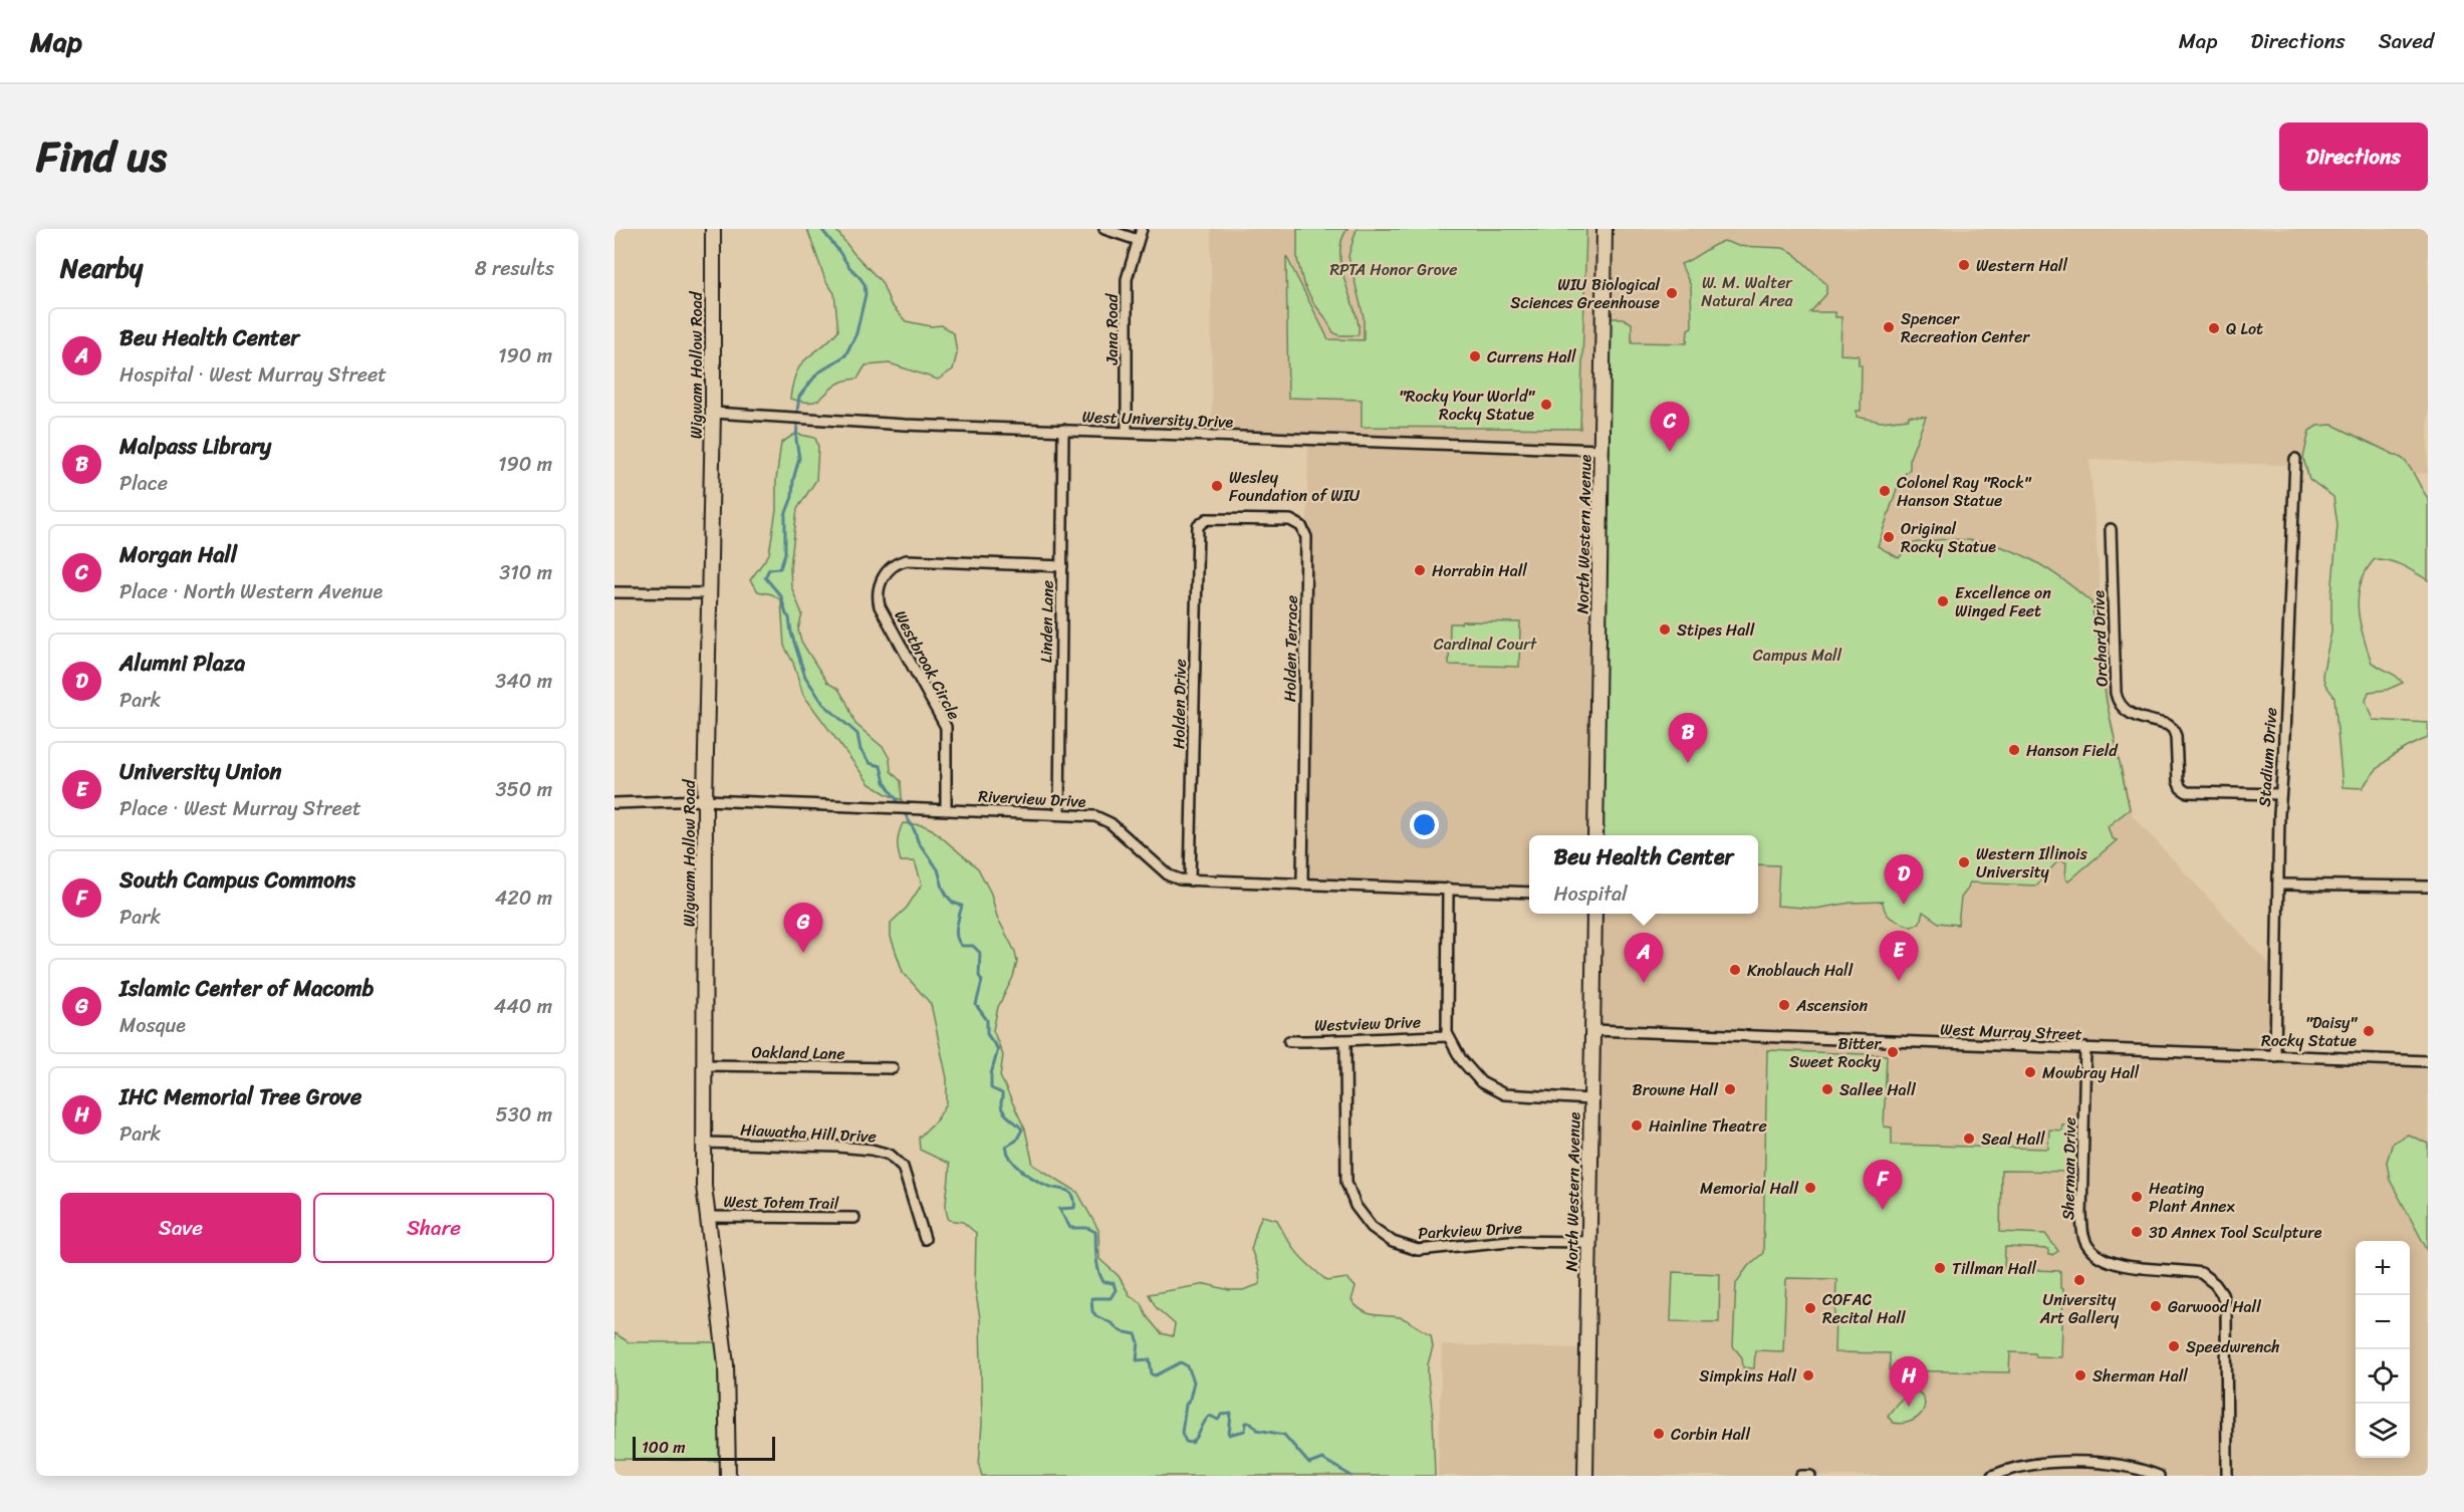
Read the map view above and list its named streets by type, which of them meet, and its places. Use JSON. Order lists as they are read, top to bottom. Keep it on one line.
{"streets":{"street":["Jana Road","Wigwam Hollow Road","West University Drive","North Western Avenue","Linden Lane","Orchard Drive","Holden Terrace","Westbrook Circle","Holden Drive","Stadium Drive","Riverview Drive","Westview Drive","West Murray Street","Oakland Lane","Hiawatha Hill Drive","Sherman Drive","West Totem Trail","Parkview Drive"]},"crossings":[["Jana Road","West University Drive"],["Wigwam Hollow Road","West University Drive"],["Wigwam Hollow Road","Riverview Drive"],["Wigwam Hollow Road","Oakland Lane"],["Wigwam Hollow Road","Hiawatha Hill Drive"],["Wigwam Hollow Road","West Totem Trail"],["West University Drive","North Western Avenue"],["West University Drive","Linden Lane"],["North Western Avenue","West Murray Street"],["North Western Avenue","Parkview Drive"],["Linden Lane","Westbrook Circle"],["Linden Lane","Riverview Drive"],["Orchard Drive","Stadium Drive"],["Holden Terrace","Holden Drive"],["Holden Terrace","Riverview Drive"],["Westbrook Circle","Riverview Drive"],["Holden Drive","Riverview Drive"],["Stadium Drive","West Murray Street"],["Westview Drive","Parkview Drive"],["West Murray Street","Sherman Drive"]],"parks":["RPTA Honor Grove","W. M. Walter Natural Area","Cardinal Court","Campus Mall"],"places":["Western Hall","WIU Biological Sciences Greenhouse","Spencer Recreation Center","Q Lot","Currens Hall","\"Rocky Your World\" Rocky Statue","Wesley Foundation of WIU","Colonel Ray \"Rock\" Hanson Statue","Original Rocky Statue","Horrabin Hall","Excellence on Winged Feet","Stipes Hall","Hanson Field","Western Illinois University","Knoblauch Hall","Ascension","\"Daisy\" Rocky Statue","Bitter Sweet Rocky","Mowbray Hall","Browne Hall","Sallee Hall","Hainline Theatre","Seal Hall","Memorial Hall","Heating Plant Annex","3D Annex Tool Sculpture","Tillman Hall","University Art Gallery","Garwood Hall","COFAC Recital Hall","Speedwrench","Simpkins Hall","Sherman Hall","Corbin Hall"],"scale_bar":"100 m","page":{"header":"Map","nav":["Map","Directions","Saved"],"title":"Find us","buttons":["Directions",["Save","Share"]],"heading":["Nearby","8 results"],"list":[{"mark":"A","name":"Beu Health Center","note":"Hospital · West Murray Street","value":"190 m"},{"mark":"B","name":"Malpass Library","note":"Place","value":"190 m"},{"mark":"C","name":"Morgan Hall","note":"Place · North Western Avenue","value":"310 m"},{"mark":"D","name":"Alumni Plaza","note":"Park","value":"340 m"},{"mark":"E","name":"University Union","note":"Place · West Murray Street","value":"350 m"},{"mark":"F","name":"South Campus Commons","note":"Park","value":"420 m"},{"mark":"G","name":"Islamic Center of Macomb","note":"Mosque","value":"440 m"},{"mark":"H","name":"IHC Memorial Tree Grove","note":"Park","value":"530 m"}],"pins":["C","B","D","G","E","A","F","H"],"popup":["Beu Health Center","Hospital"],"map_buttons":["+","−"],"scale":"100 m"}}
